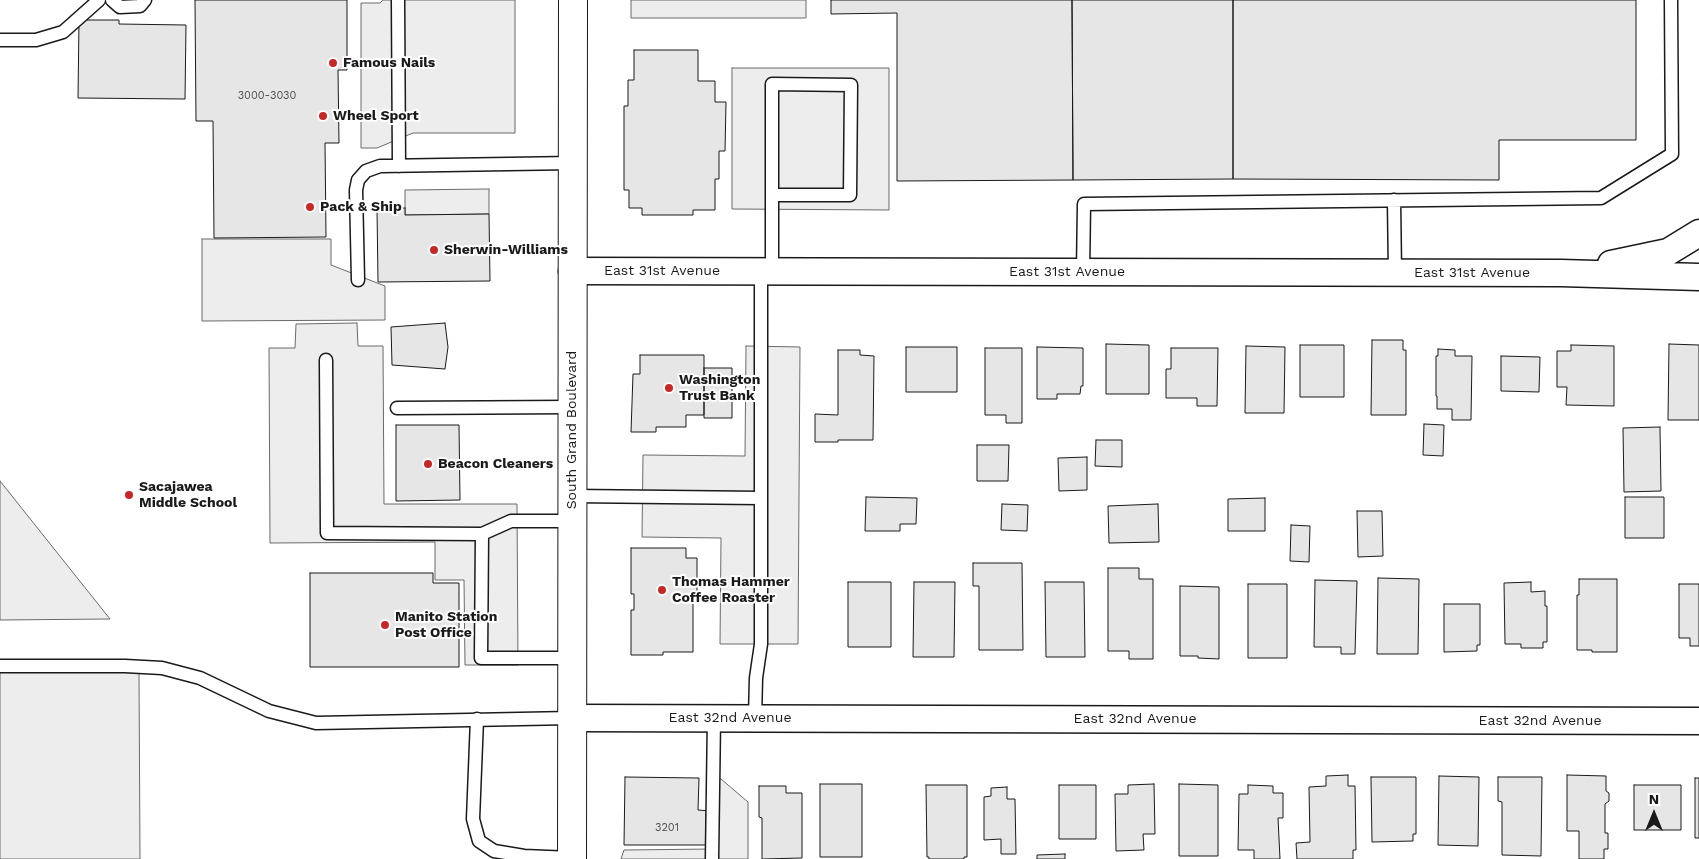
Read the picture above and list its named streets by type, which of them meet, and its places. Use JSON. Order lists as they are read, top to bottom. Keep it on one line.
{"streets":{"main road":["South Grand Boulevard"],"street":["East 31st Avenue","East 32nd Avenue"]},"crossings":[["East 31st Avenue","South Grand Boulevard"],["South Grand Boulevard","East 32nd Avenue"]],"places":["Famous Nails","Wheel Sport","Pack & Ship","Sherwin-Williams","Washington Trust Bank","Beacon Cleaners","Sacajawea Middle School","Thomas Hammer Coffee Roaster","Manito Station Post Office"],"house_numbers":["3000-3030","3201"],"north":"top"}
